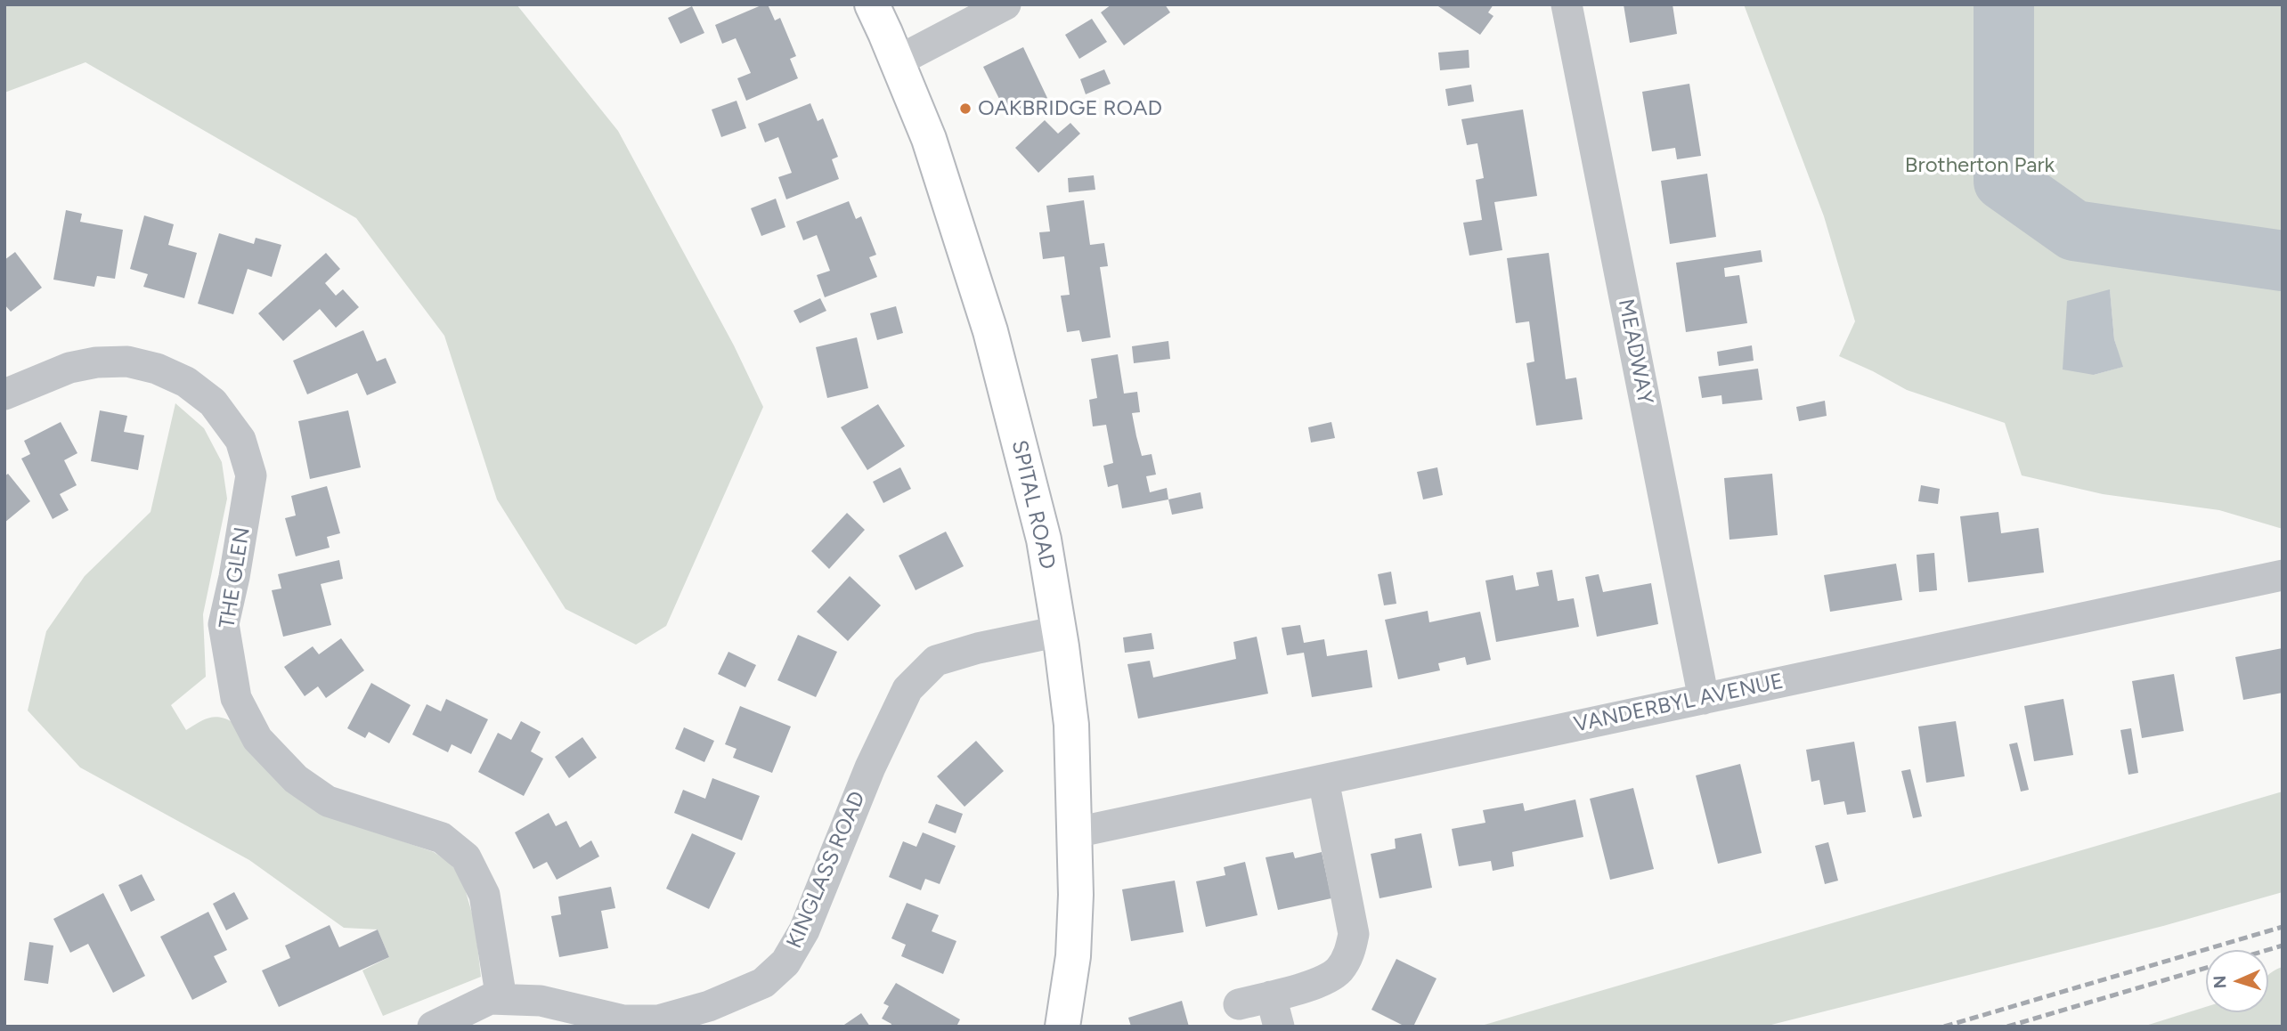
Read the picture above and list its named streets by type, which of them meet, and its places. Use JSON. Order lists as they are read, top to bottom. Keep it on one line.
{"streets":{"main road":["SPITAL ROAD"],"street":["MEADWAY","THE GLEN","VANDERBYL AVENUE","KINGLASS ROAD"]},"crossings":[["MEADWAY","VANDERBYL AVENUE"],["SPITAL ROAD","VANDERBYL AVENUE"],["SPITAL ROAD","KINGLASS ROAD"],["THE GLEN","KINGLASS ROAD"]],"parks":["Brotherton Park"],"places":["OAKBRIDGE ROAD"],"north":"left"}
